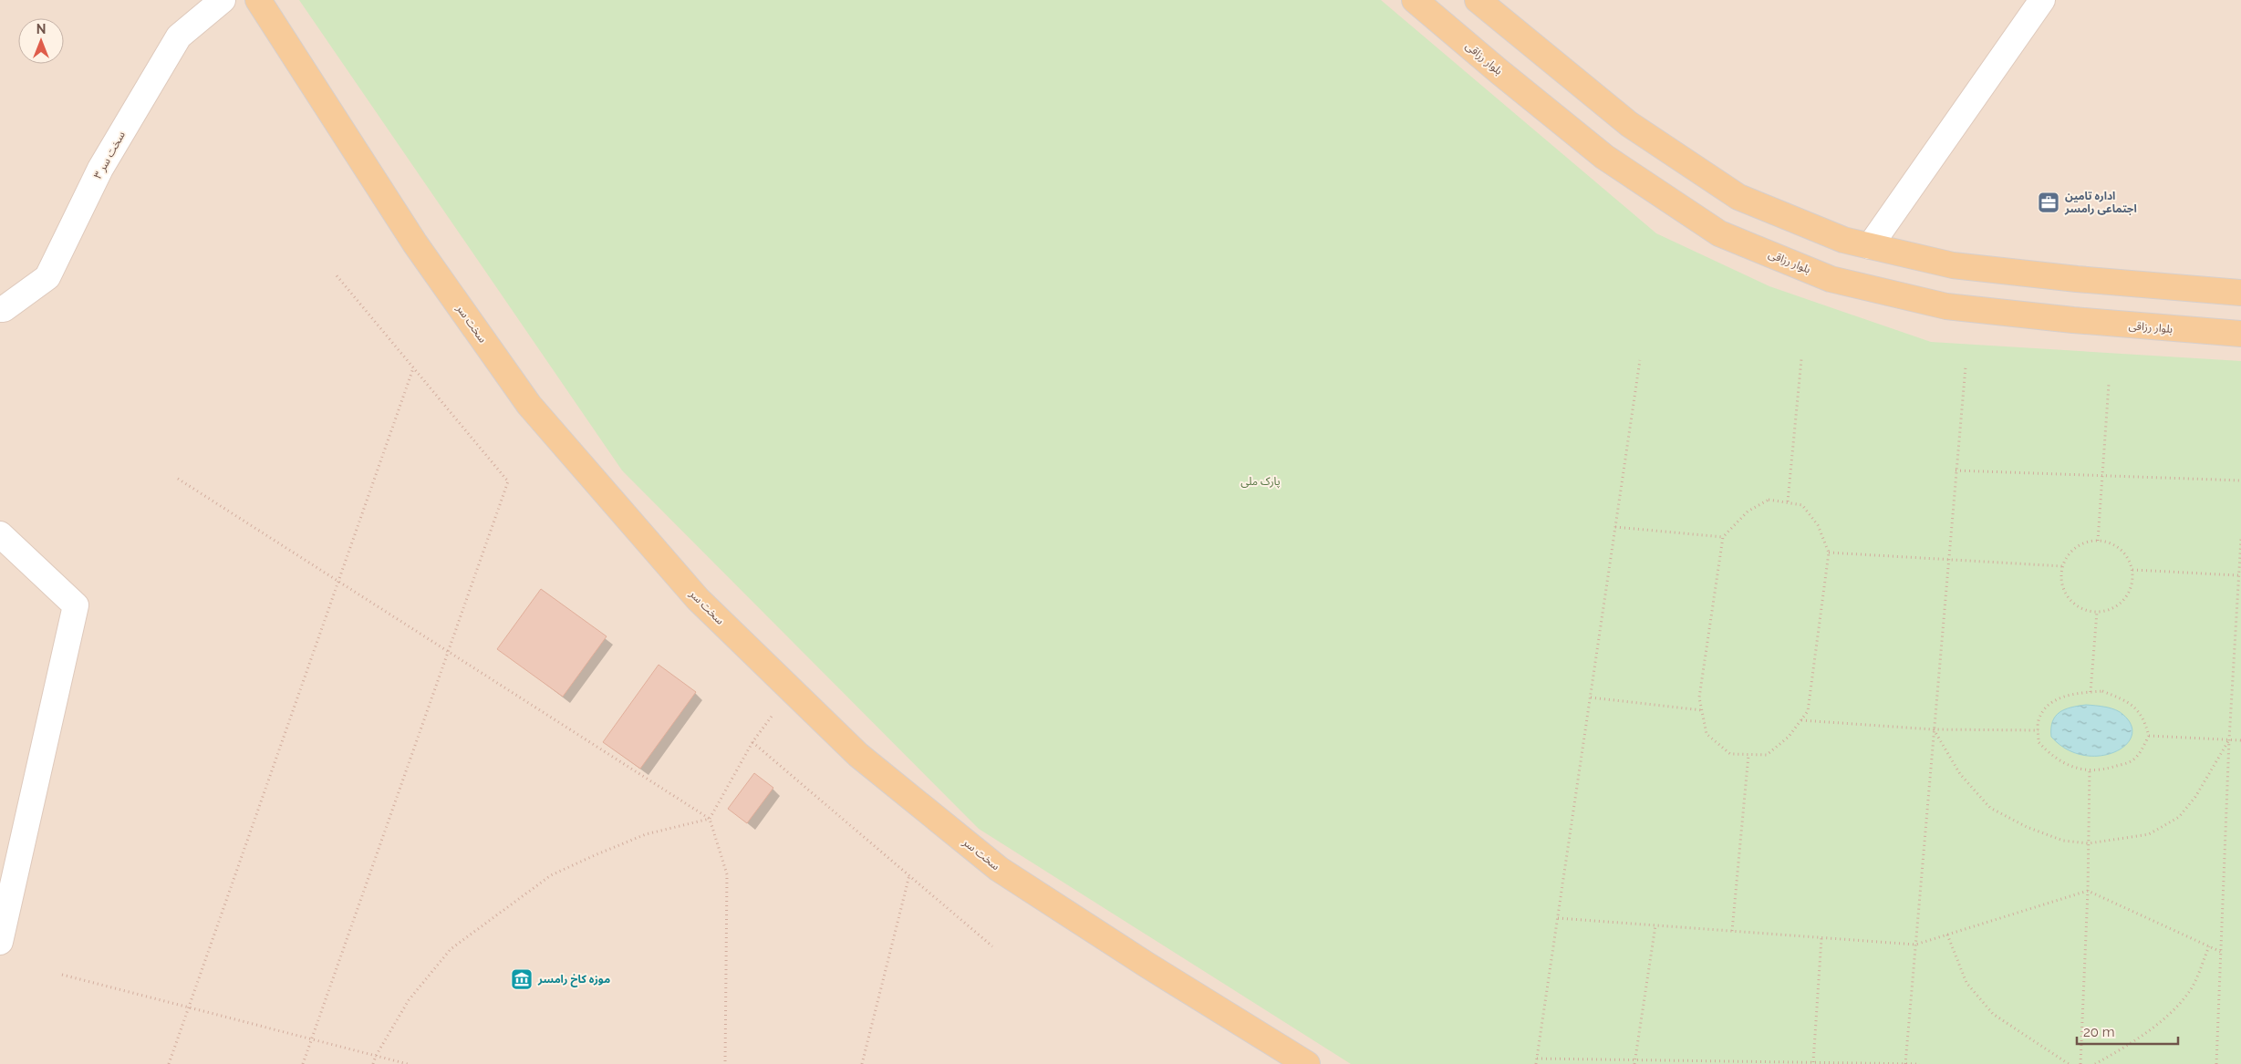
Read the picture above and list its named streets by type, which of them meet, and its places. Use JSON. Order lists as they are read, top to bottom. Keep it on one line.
{"streets":{"main road":["بلوار رزاقی","سخت سر"],"street":["سخت سر ۳"]},"parks":["پارک ملی"],"places":{"office":["اداره تامین اجتماعی رامسر"],"museum":["موزه کاخ رامسر"]},"scale_bar":"20 m","north":"top"}
